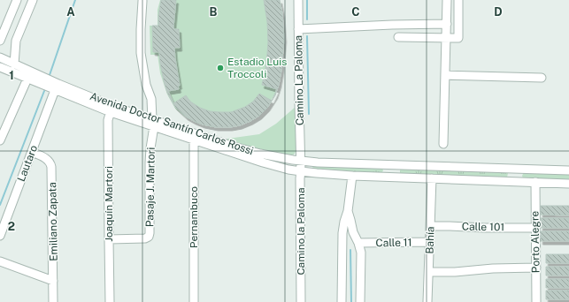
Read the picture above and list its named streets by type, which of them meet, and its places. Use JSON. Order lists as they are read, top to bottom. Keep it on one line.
{"streets":{"street":["Camino La Paloma","Avenida Doctor Santín Carlos Rossi","Lautaro","Pasaje J. Martori","Joaquín Martori","Pernambuco","Emiliano Zapata","Calle 101","Camino la Paloma","Bahía","Porto Alegre","Calle 11"]},"crossings":[["Camino La Paloma","Avenida Doctor Santín Carlos Rossi"],["Camino La Paloma","Camino la Paloma"],["Avenida Doctor Santín Carlos Rossi","Lautaro"],["Avenida Doctor Santín Carlos Rossi","Pasaje J. Martori"],["Avenida Doctor Santín Carlos Rossi","Joaquín Martori"],["Avenida Doctor Santín Carlos Rossi","Pernambuco"],["Avenida Doctor Santín Carlos Rossi","Camino la Paloma"],["Avenida Doctor Santín Carlos Rossi","Bahía"],["Avenida Doctor Santín Carlos Rossi","Porto Alegre"],["Lautaro","Emiliano Zapata"],["Pasaje J. Martori","Joaquín Martori"],["Calle 101","Bahía"],["Calle 101","Porto Alegre"],["Bahía","Calle 11"]],"places":["Estadio Luis Troccoli"],"grid":{"columns":["A","B","C","D"],"rows":["1","2"]}}
